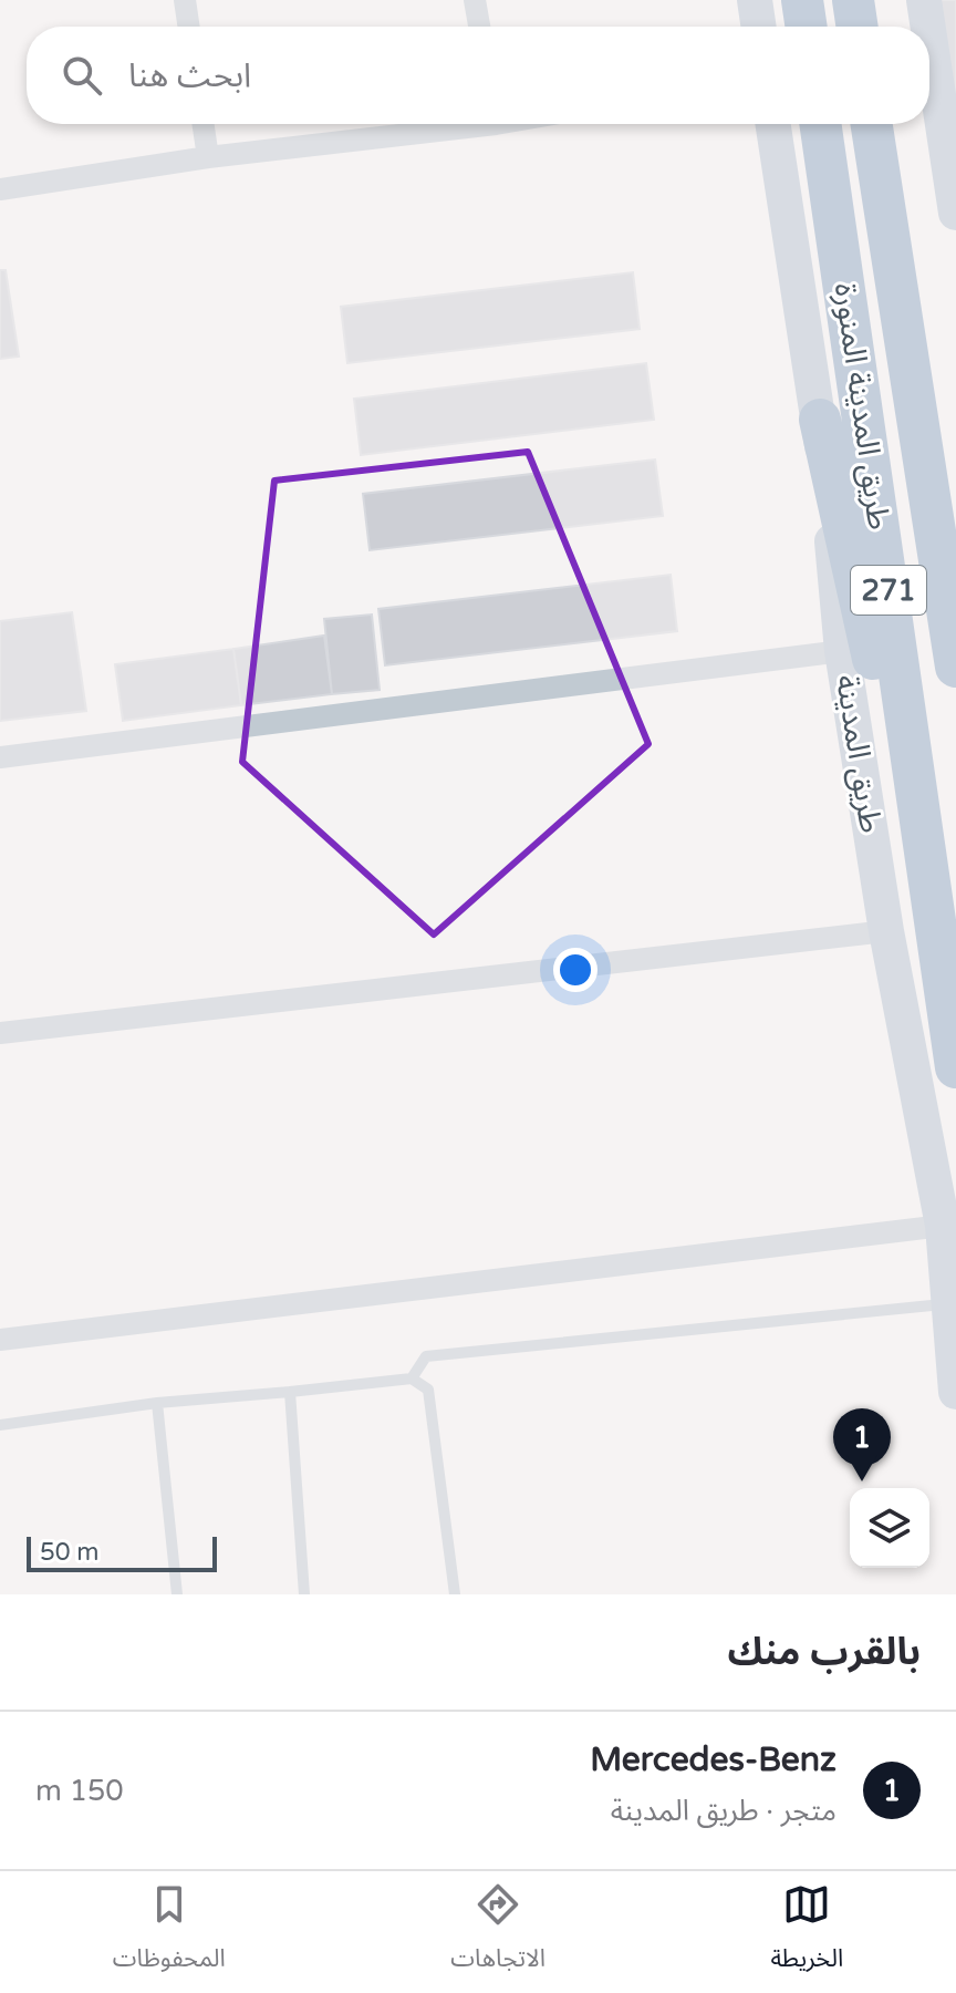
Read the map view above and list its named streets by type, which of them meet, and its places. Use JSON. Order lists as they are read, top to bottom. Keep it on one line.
{"streets":{"highway":["طريق المدينة المنورة","271"],"main road":["طريق المدينة"]},"scale_bar":"50 m","page":{"search":"ابحث هنا","pins":"1","scale":"50 m","heading":"بالقرب منك","list":[{"mark":"1","name":"Mercedes-Benz","note":"متجر · طريق المدينة","value":"150 m"}],"nav":["الخريطة","الاتجاهات","المحفوظات"]}}
